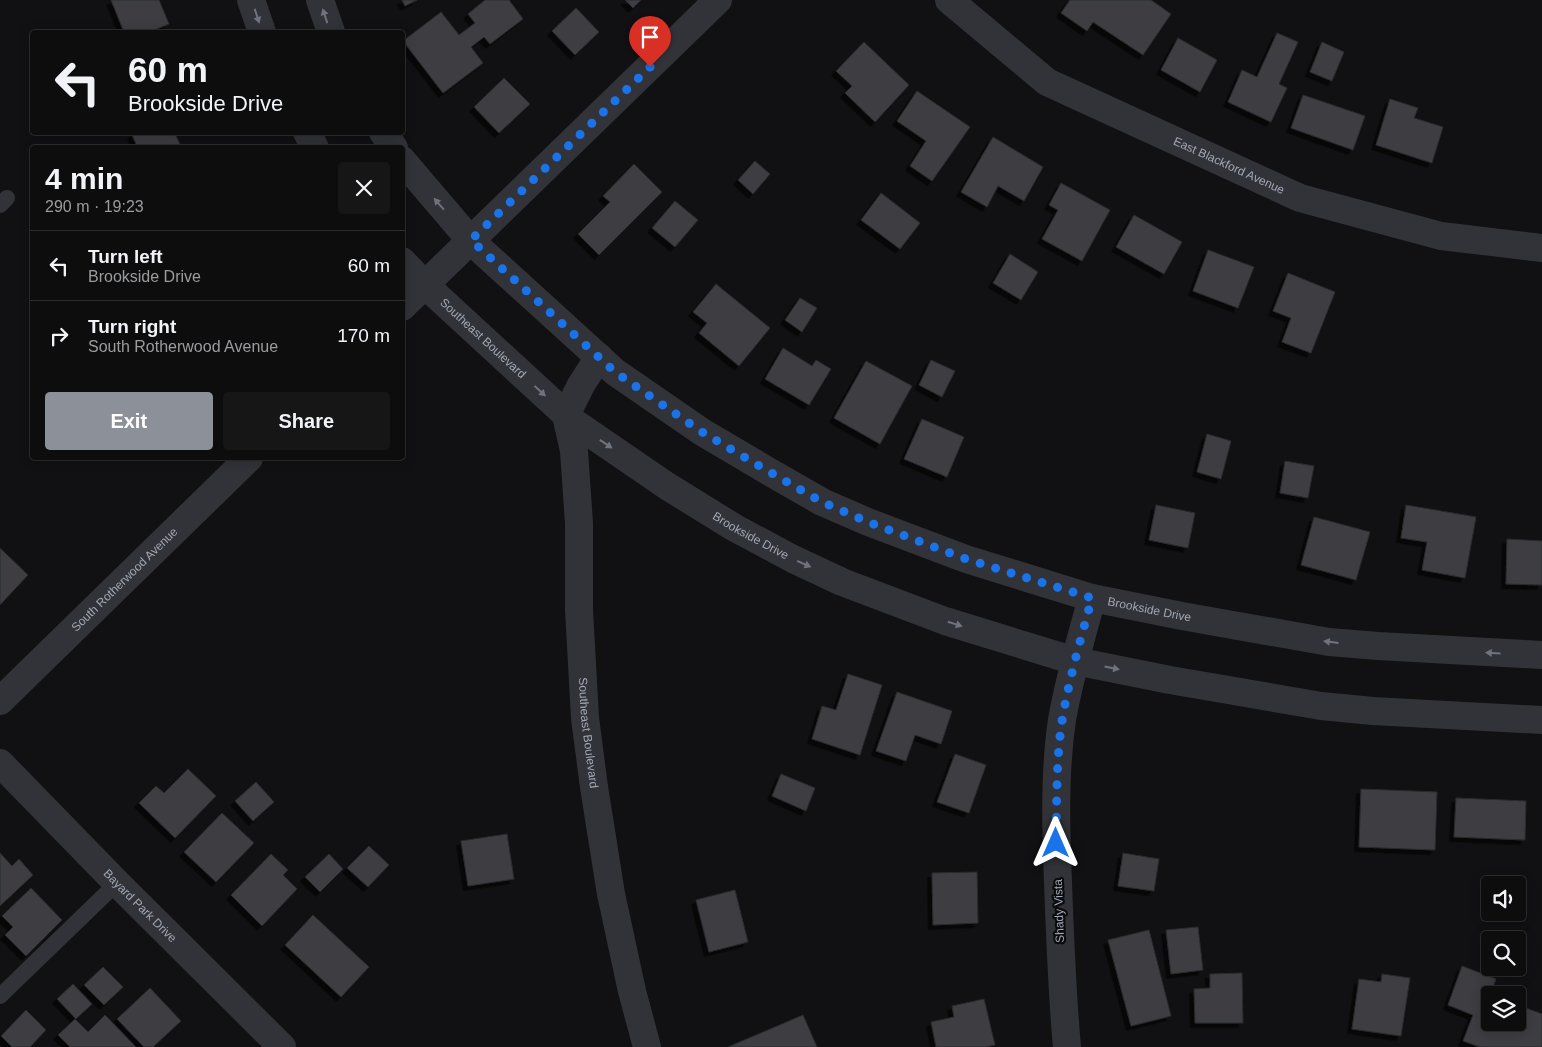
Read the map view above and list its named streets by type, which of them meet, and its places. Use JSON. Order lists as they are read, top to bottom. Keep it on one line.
{"streets":{"street":["East Blackford Avenue","Southeast Boulevard","Brookside Drive","South Rotherwood Avenue","Bayard Park Drive","Shady Vista"]},"crossings":[["Southeast Boulevard","Brookside Drive"],["Brookside Drive","Shady Vista"]],"page":{"turn":["60 m","Brookside Drive"],"heading":["4 min","290 m · 19:23"],"list":[{"name":"Turn left","note":"Brookside Drive","value":"60 m"},{"name":"Turn right","note":"South Rotherwood Avenue","value":"170 m"}],"buttons":["Exit","Share"]}}
